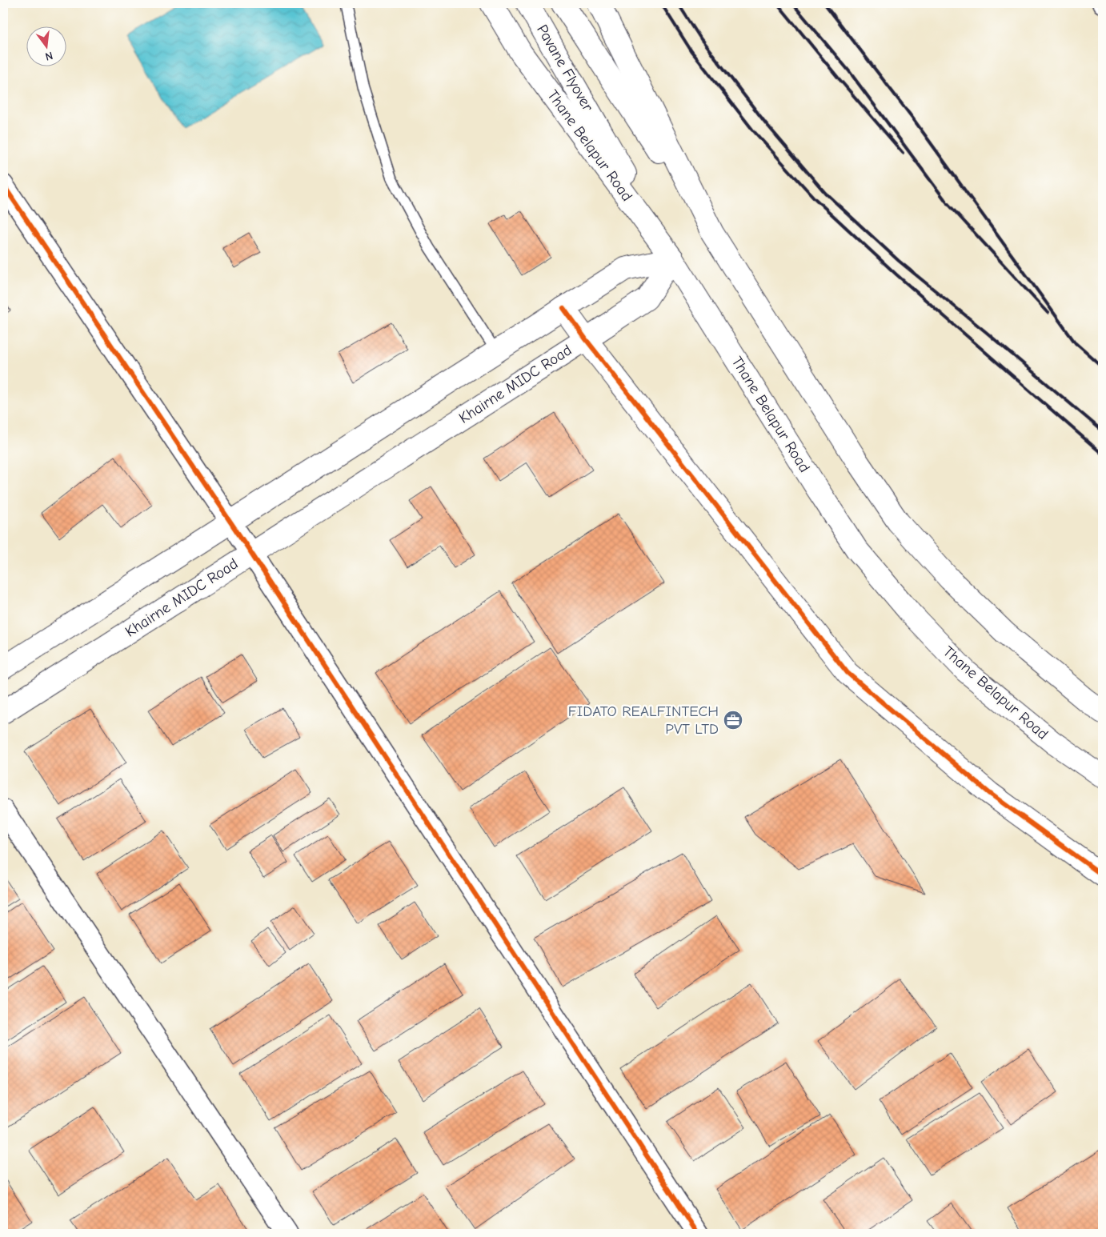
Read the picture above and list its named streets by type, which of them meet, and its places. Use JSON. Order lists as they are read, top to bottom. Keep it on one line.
{"streets":{"main road":["Pavane Flyover","Thane Belapur Road","Khairne MIDC Road"]},"crossings":[["Pavane Flyover","Thane Belapur Road"],["Pavane Flyover","Khairne MIDC Road"],["Thane Belapur Road","Khairne MIDC Road"]],"places":{"office":["FIDATO REALFINTECH PVT LTD"]},"north":"bottom"}
